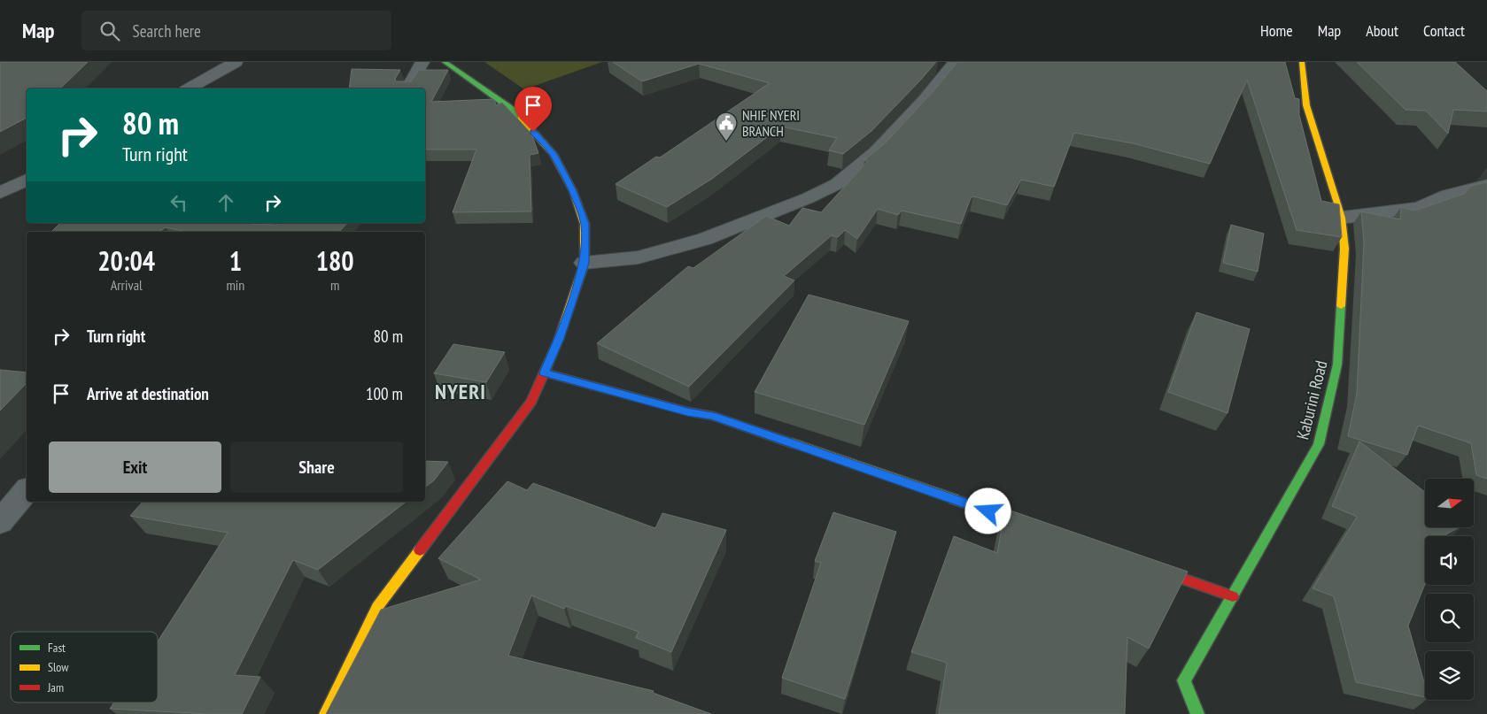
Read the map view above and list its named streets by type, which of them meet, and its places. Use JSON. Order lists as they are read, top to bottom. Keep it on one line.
{"streets":{"street":["Kaburini Road"]},"districts":["NYERI"],"places":{"public building":["NHIF NYERI BRANCH"]},"legend":["Fast","Slow","Jam"],"north":"right","page":{"header":"Map","search":"Search here","nav":["Home","Map","About","Contact"],"turn":["80 m","Turn right"],"eta":["20:04","Arrival","1","min","180","m"],"list":[{"name":"Turn right","value":"80 m"},{"name":"Arrive at destination","value":"100 m"}],"buttons":["Exit","Share"]}}
